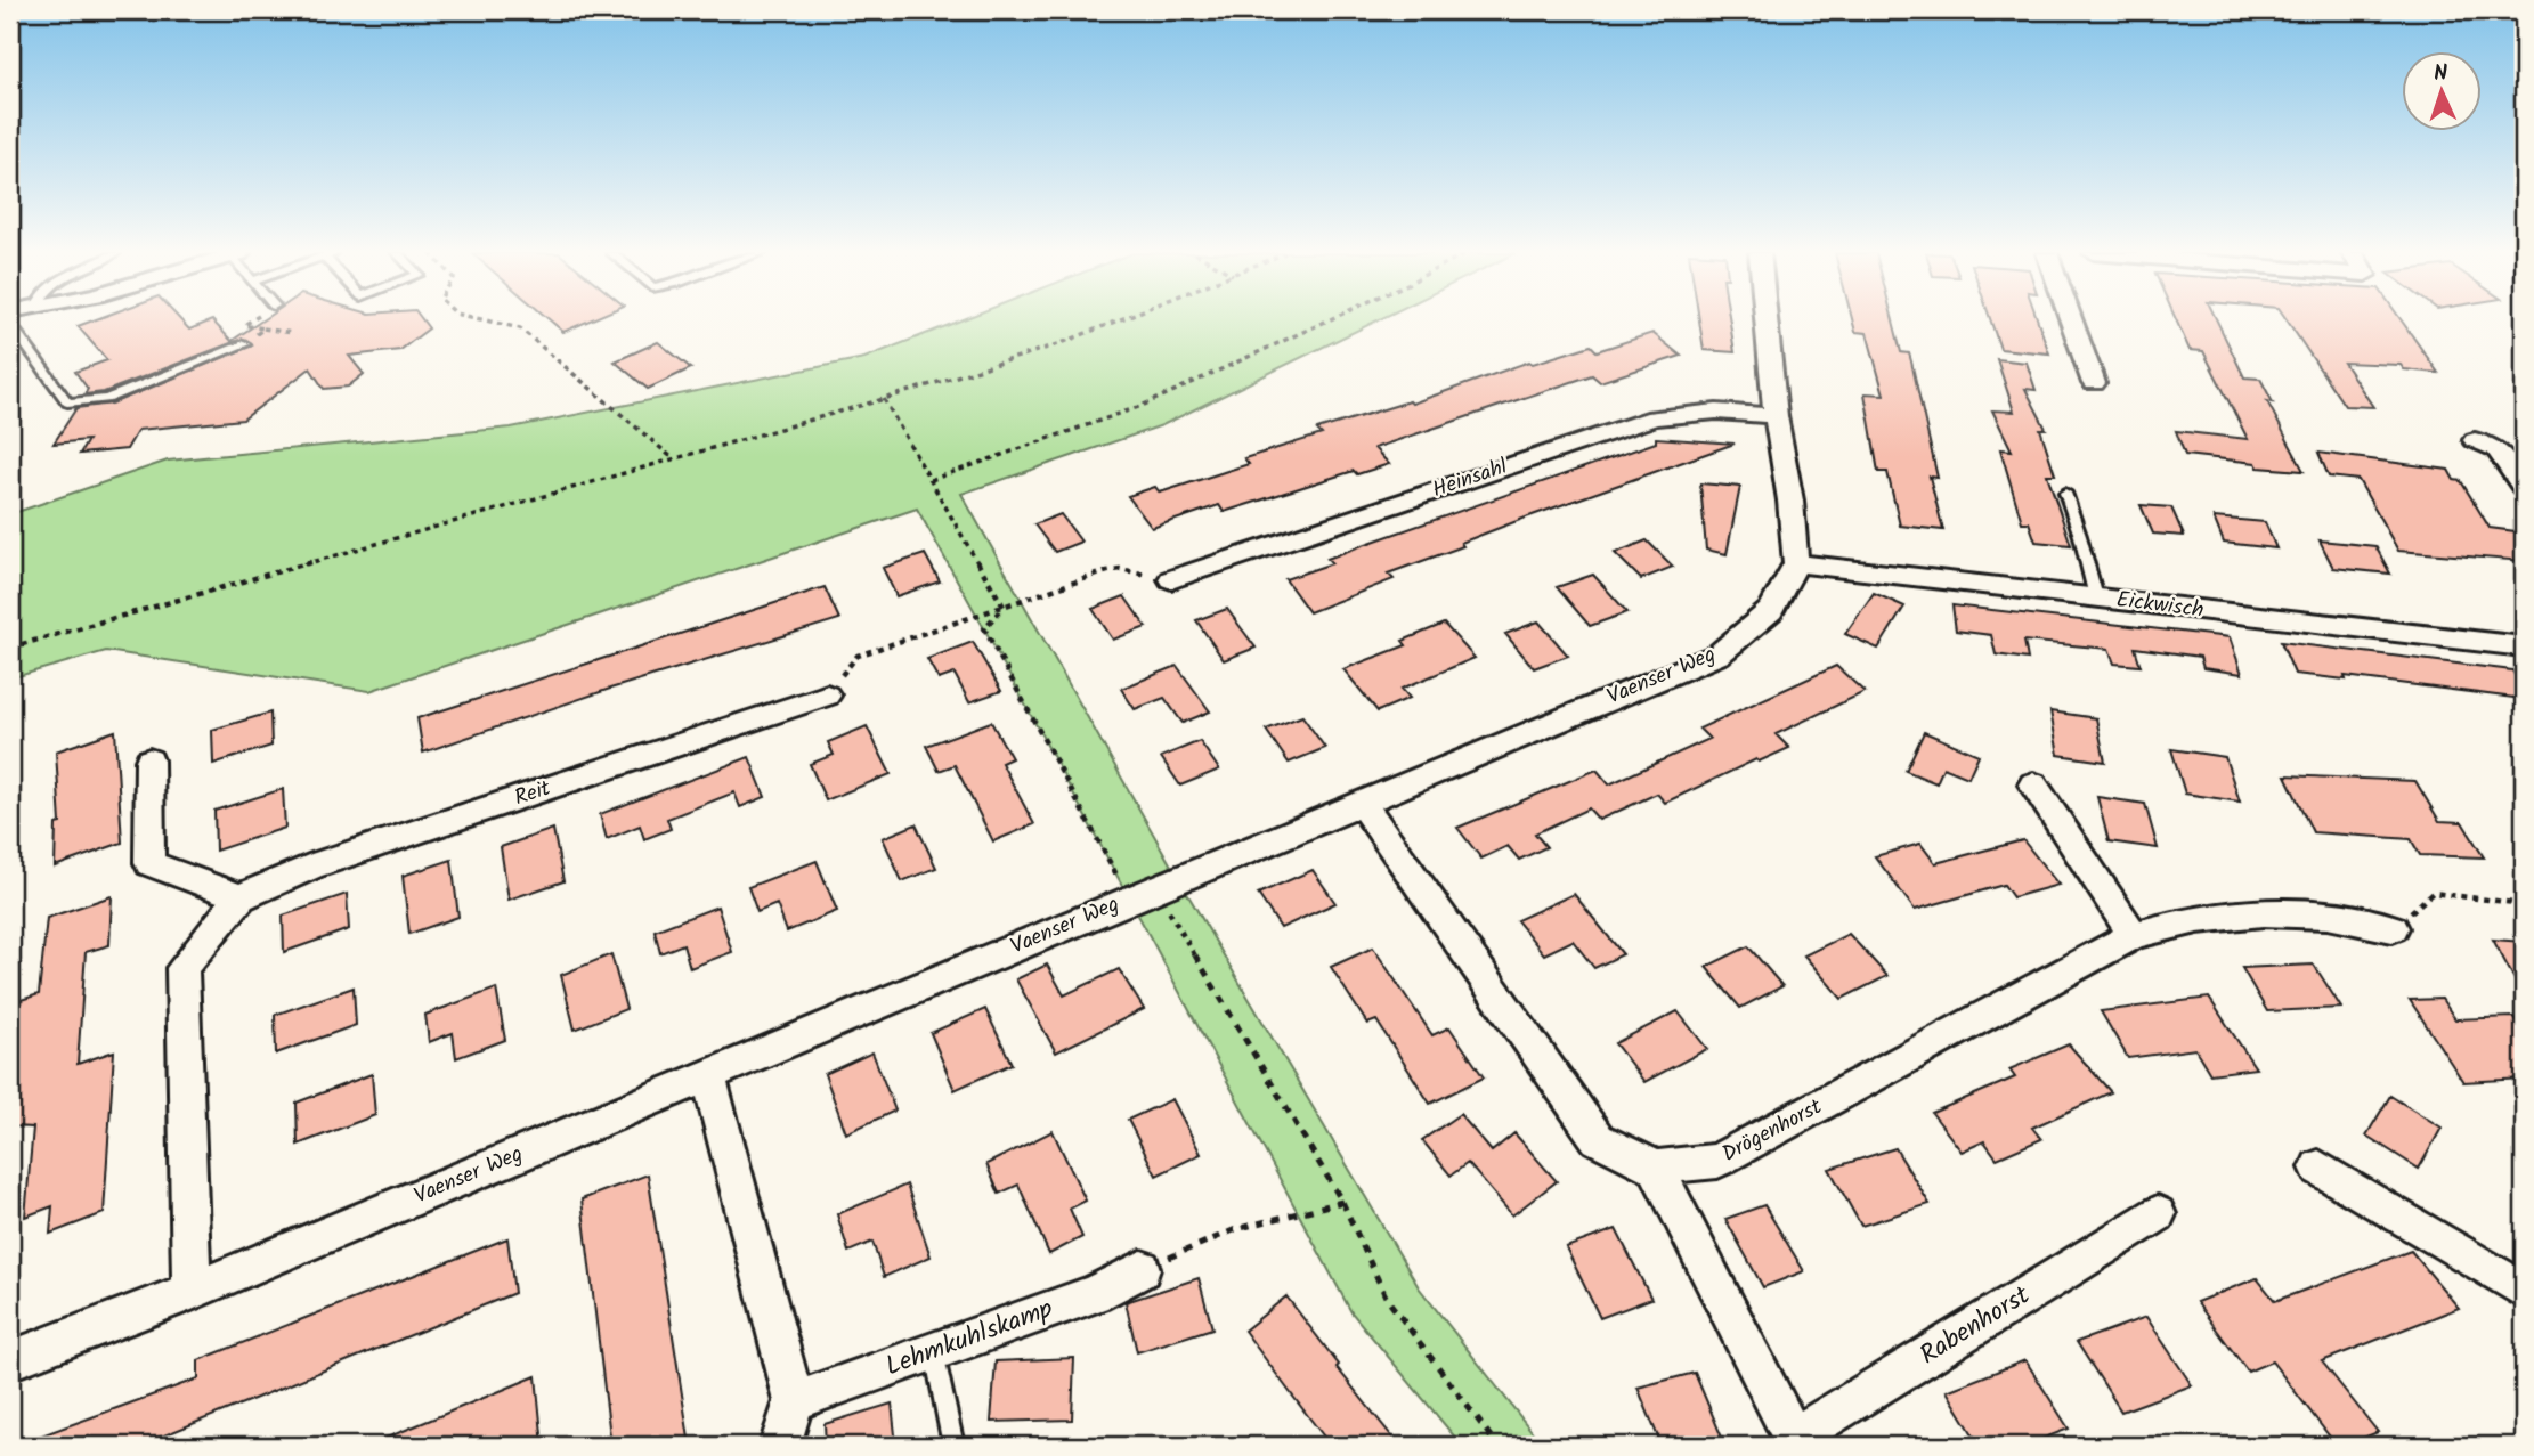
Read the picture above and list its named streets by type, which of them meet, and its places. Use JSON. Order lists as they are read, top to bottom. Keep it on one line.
{"streets":{"street":["Heinsahl","Eickwisch","Vaenser Weg","Reit","Drögenhorst","Rabenhorst","Lehmkuhlskamp"]},"crossings":[["Eickwisch","Vaenser Weg"],["Vaenser Weg","Reit"],["Drögenhorst","Rabenhorst"]],"north":"top"}
